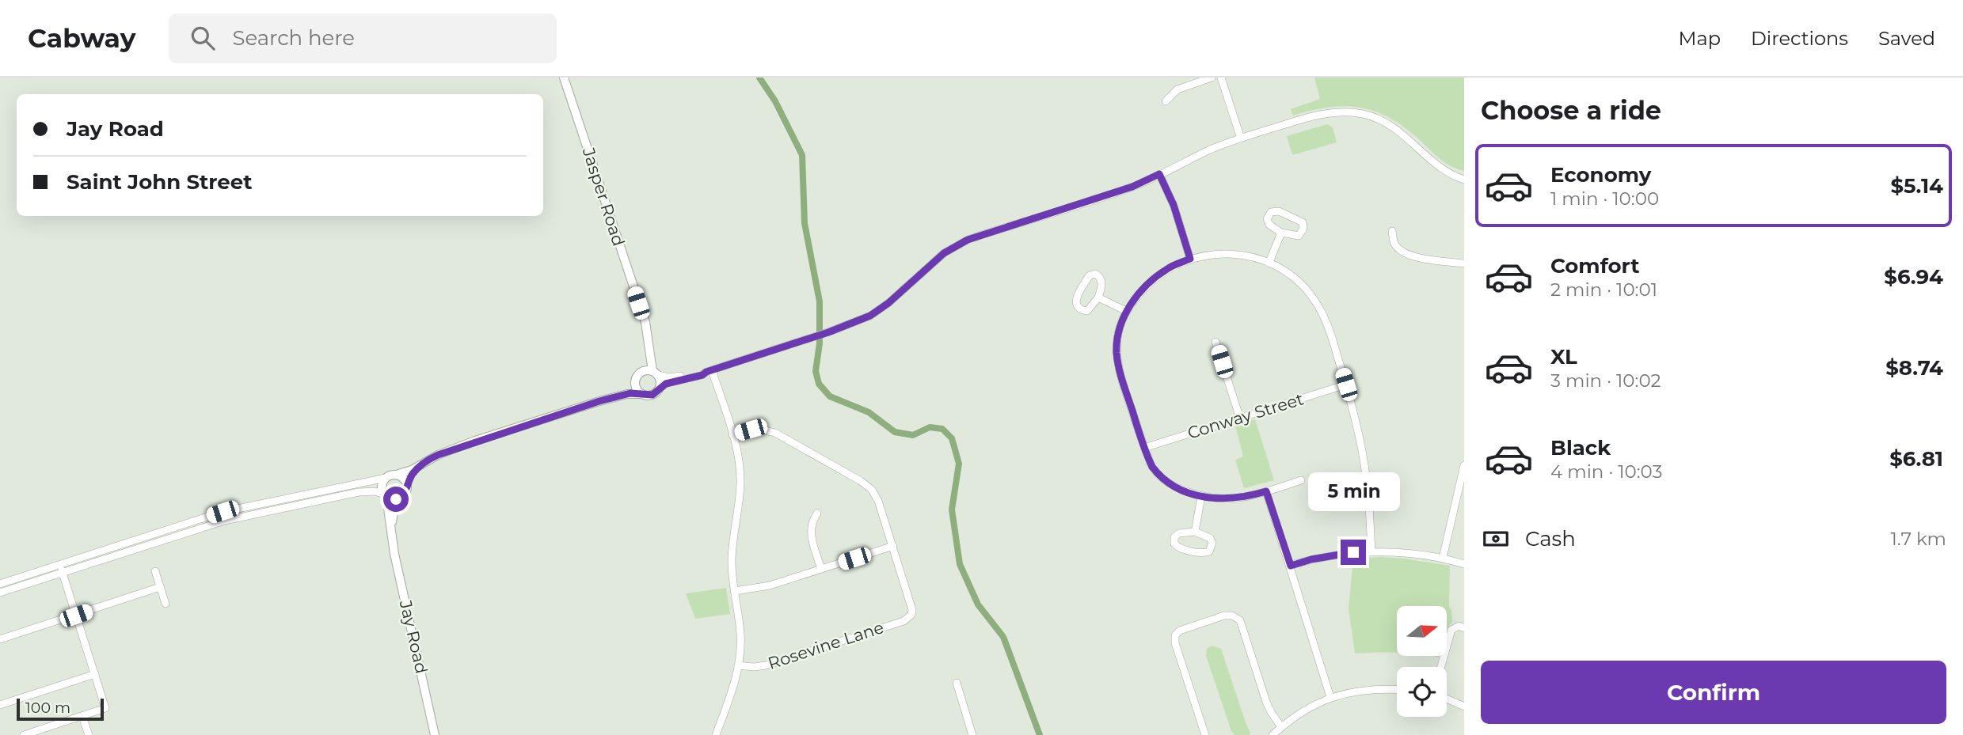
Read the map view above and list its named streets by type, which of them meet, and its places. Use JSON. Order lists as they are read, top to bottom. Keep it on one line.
{"streets":{"street":["Jasper Road","Conway Street","Jay Road","Rosevine Lane"]},"scale_bar":"100 m","north":"right","page":{"header":"Cabway","search":"Search here","nav":["Map","Directions","Saved"],"heading":"Choose a ride","banner":["Jay Road","Saint John Street"],"list":[{"name":"Economy","note":"1 min · 10:00","value":"$5.14"},{"name":"Comfort","note":"2 min · 10:01","value":"$6.94"},{"name":"XL","note":"3 min · 10:02","value":"$8.74"},{"name":"Black","note":"4 min · 10:03","value":"$6.81"}],"bubble":"5 min","pay":["Cash","1.7 km"],"buttons":"Confirm","scale":"100 m"}}
